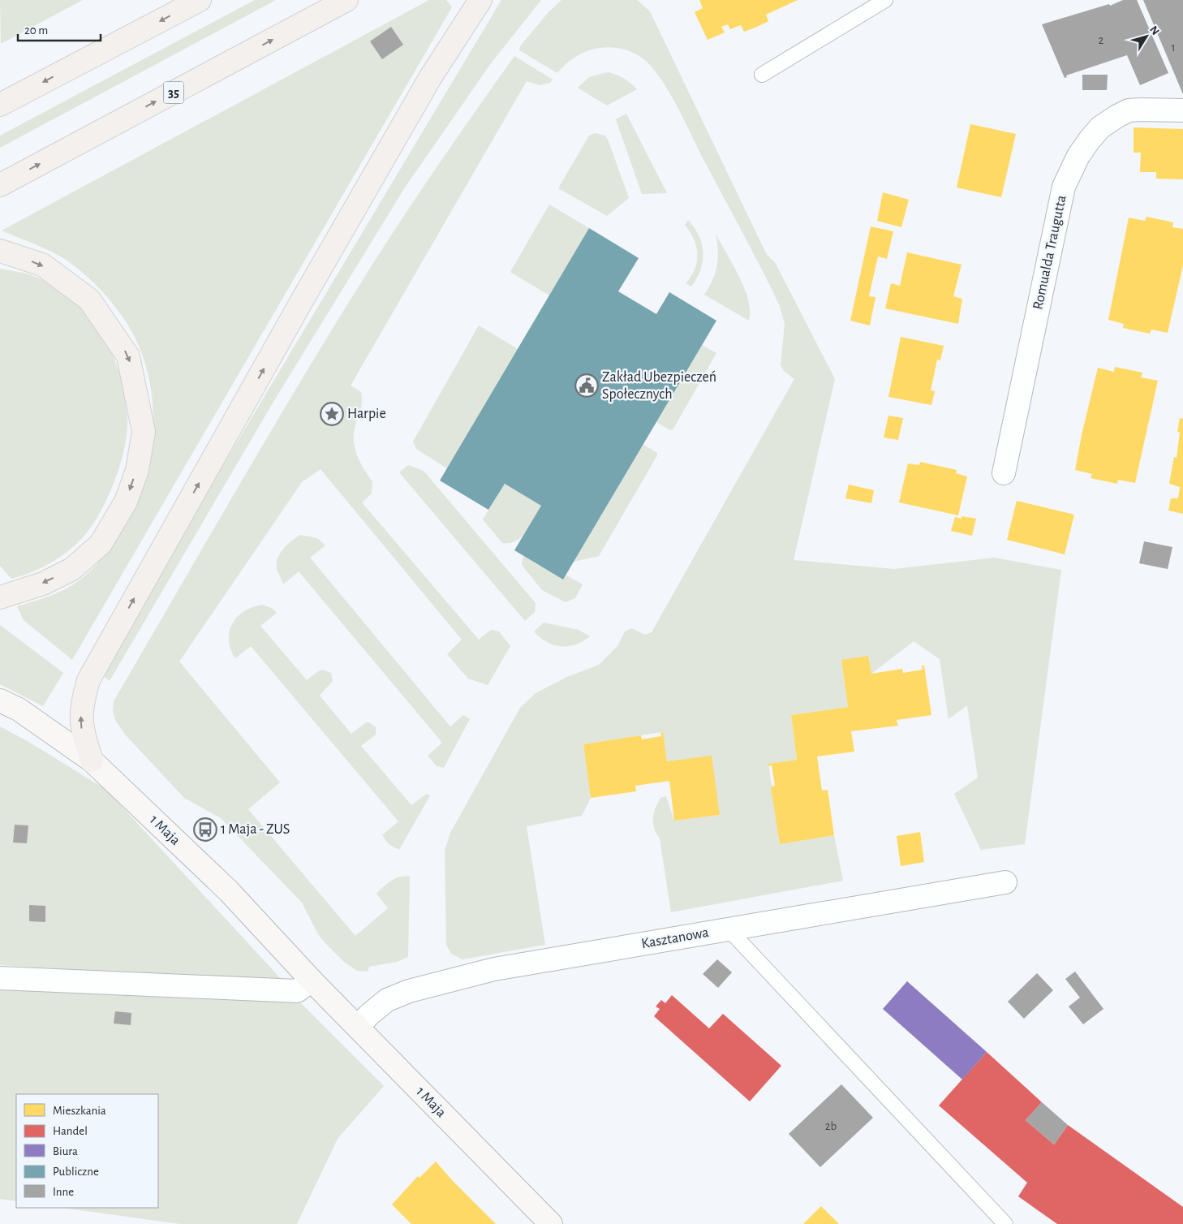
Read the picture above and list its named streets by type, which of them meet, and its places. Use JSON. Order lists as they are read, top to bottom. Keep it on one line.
{"streets":{"main road":["35"],"street":["Romualda Traugutta","1 Maja","Kasztanowa"]},"crossings":[["1 Maja","Kasztanowa"]],"places":{"public building":["Zakład Ubezpieczeń Społecznych"],"place":["Harpie"],"bus stop":["1 Maja - ZUS"]},"house_numbers":["2","1","2b"],"legend":["Mieszkania","Handel","Biura","Publiczne","Inne"],"scale_bar":"20 m","north":"top right"}
